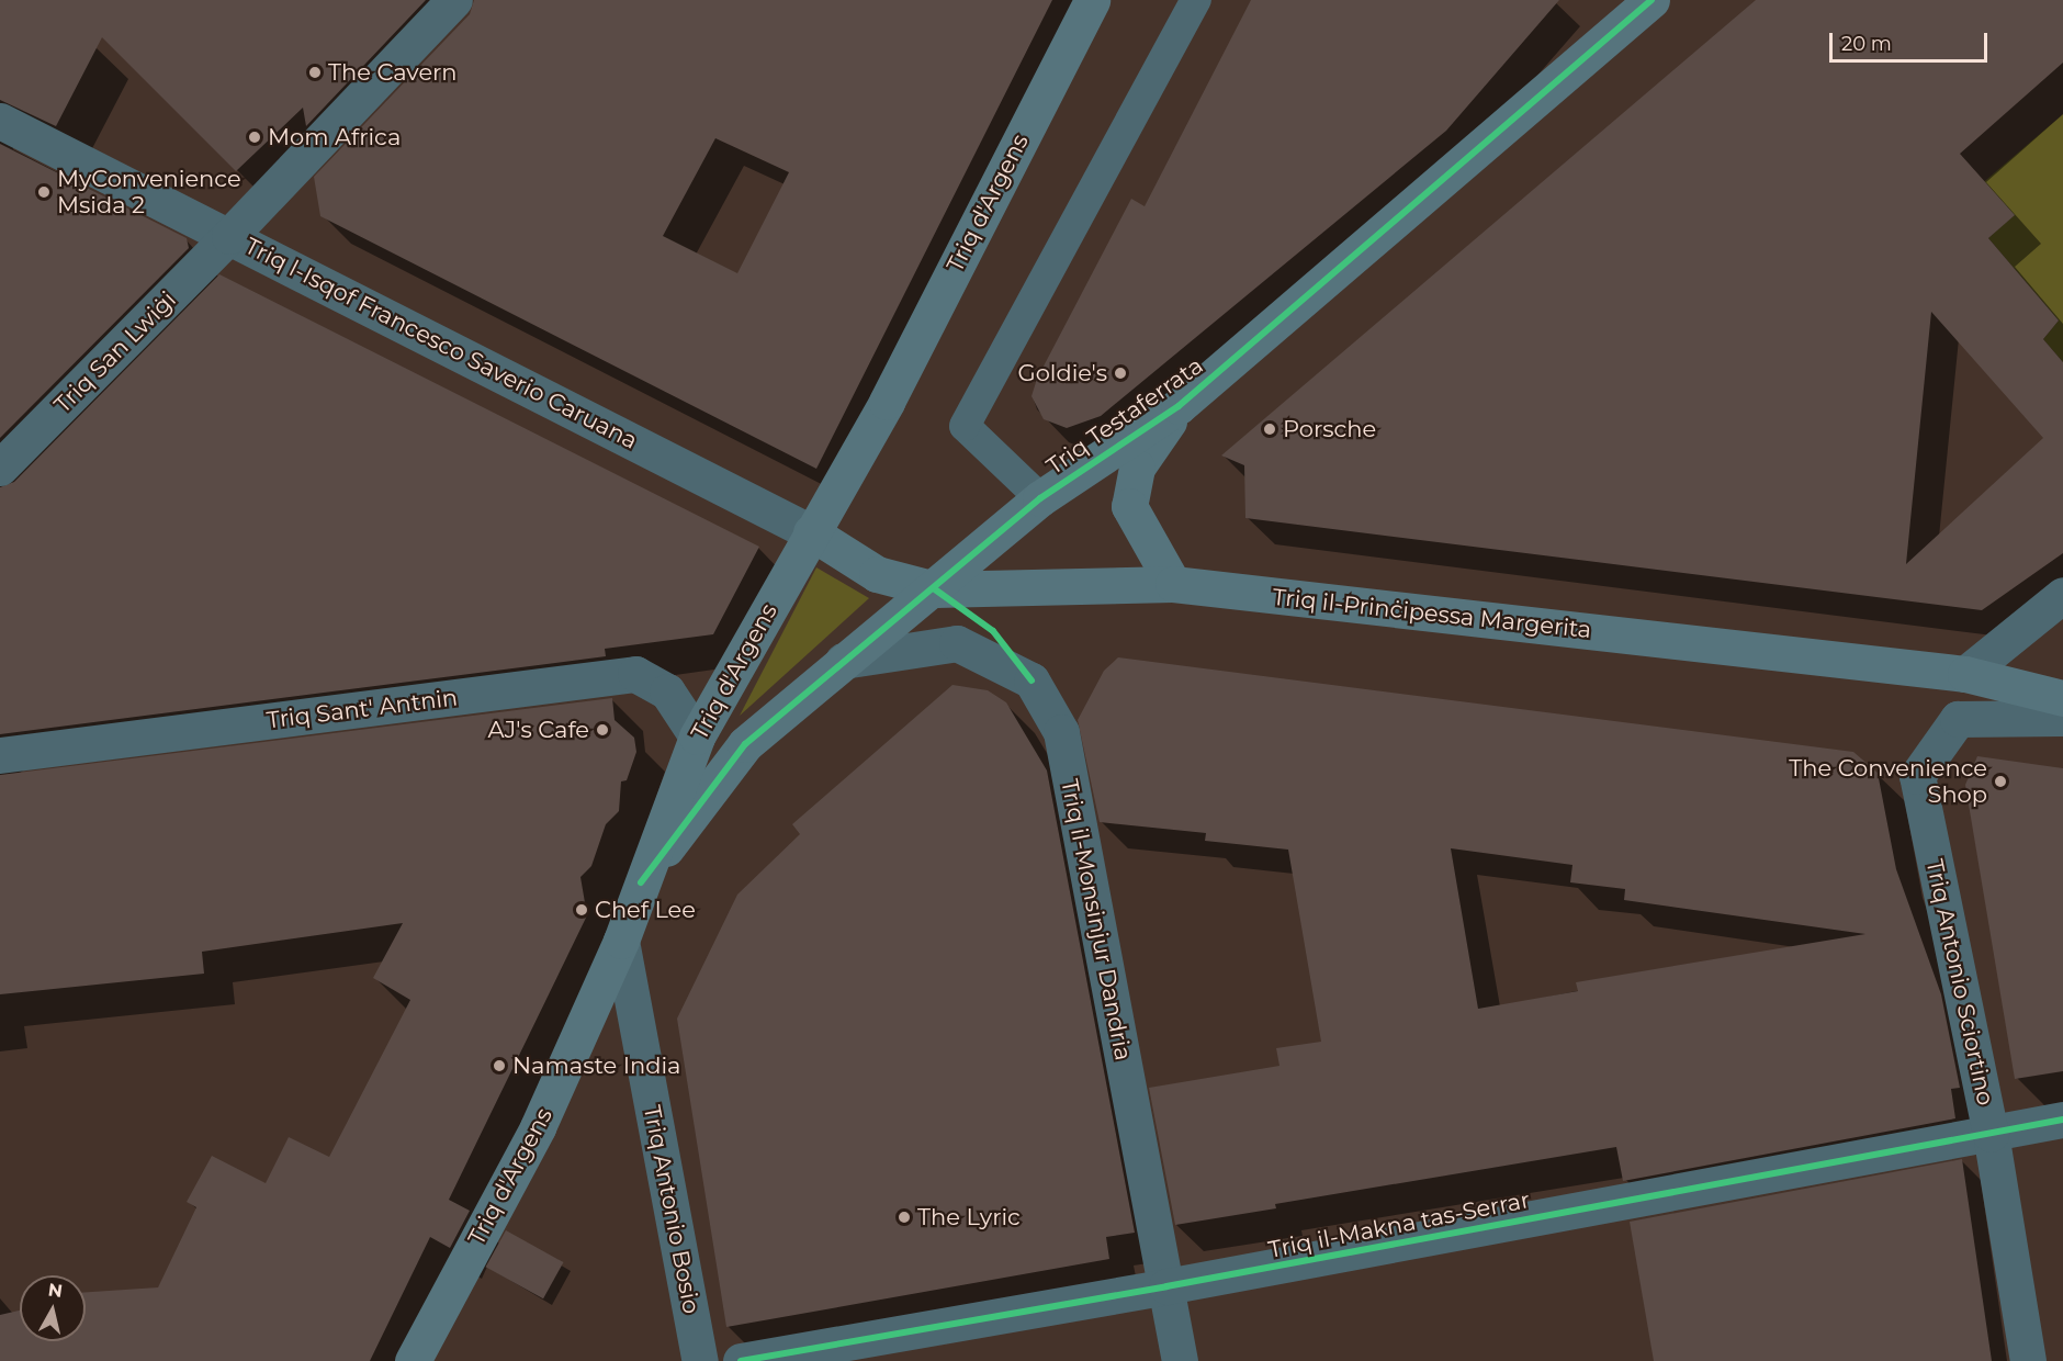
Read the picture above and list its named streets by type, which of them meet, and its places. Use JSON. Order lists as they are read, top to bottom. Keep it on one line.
{"streets":{"main road":["Triq d'Argens","Triq Testaferrata","Triq il-Prinċipessa Margerita"],"street":["Triq l-Isqof Francesco Saverio Caruana","Triq San Lwiġi","Triq Sant' Antnin","Triq il-Monsinjur Dandria","Triq Antonio Sciortino","Triq Antonio Bosio","Triq il-Makna tas-Serrar"]},"crossings":[["Triq d'Argens","Triq l-Isqof Francesco Saverio Caruana"],["Triq d'Argens","Triq Testaferrata"],["Triq d'Argens","Triq il-Prinċipessa Margerita"],["Triq d'Argens","Triq Sant' Antnin"],["Triq d'Argens","Triq Antonio Bosio"],["Triq l-Isqof Francesco Saverio Caruana","Triq San Lwiġi"],["Triq l-Isqof Francesco Saverio Caruana","Triq il-Prinċipessa Margerita"],["Triq Testaferrata","Triq il-Prinċipessa Margerita"],["Triq Testaferrata","Triq il-Monsinjur Dandria"],["Triq il-Monsinjur Dandria","Triq il-Makna tas-Serrar"],["Triq Antonio Sciortino","Triq il-Makna tas-Serrar"]],"places":["The Cavern","Mom Africa","MyConvenience Msida 2","Goldie's","Porsche","AJ's Cafe","The Convenience Shop","Chef Lee","Namaste India","The Lyric"],"scale_bar":"20 m","north":"top"}
